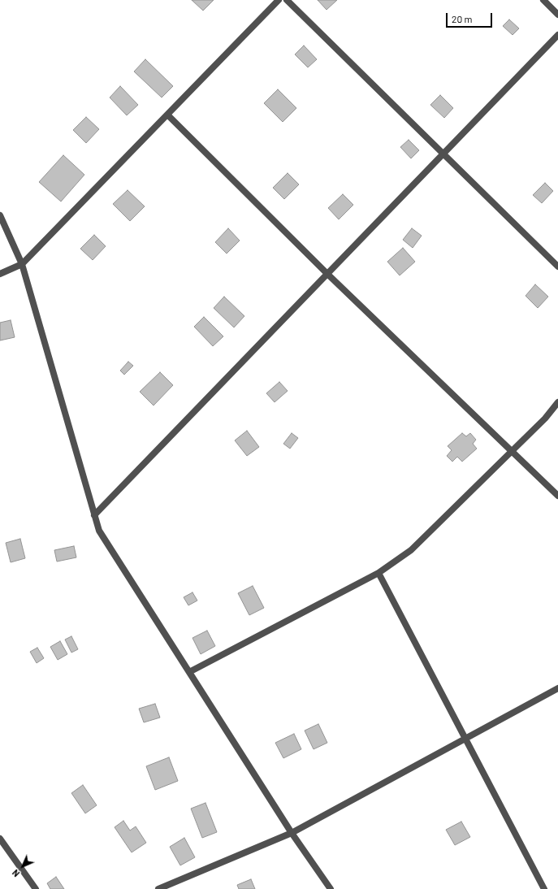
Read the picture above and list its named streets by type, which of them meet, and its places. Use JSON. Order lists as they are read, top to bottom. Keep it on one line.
{"scale_bar":"20 m","north":"bottom left"}
